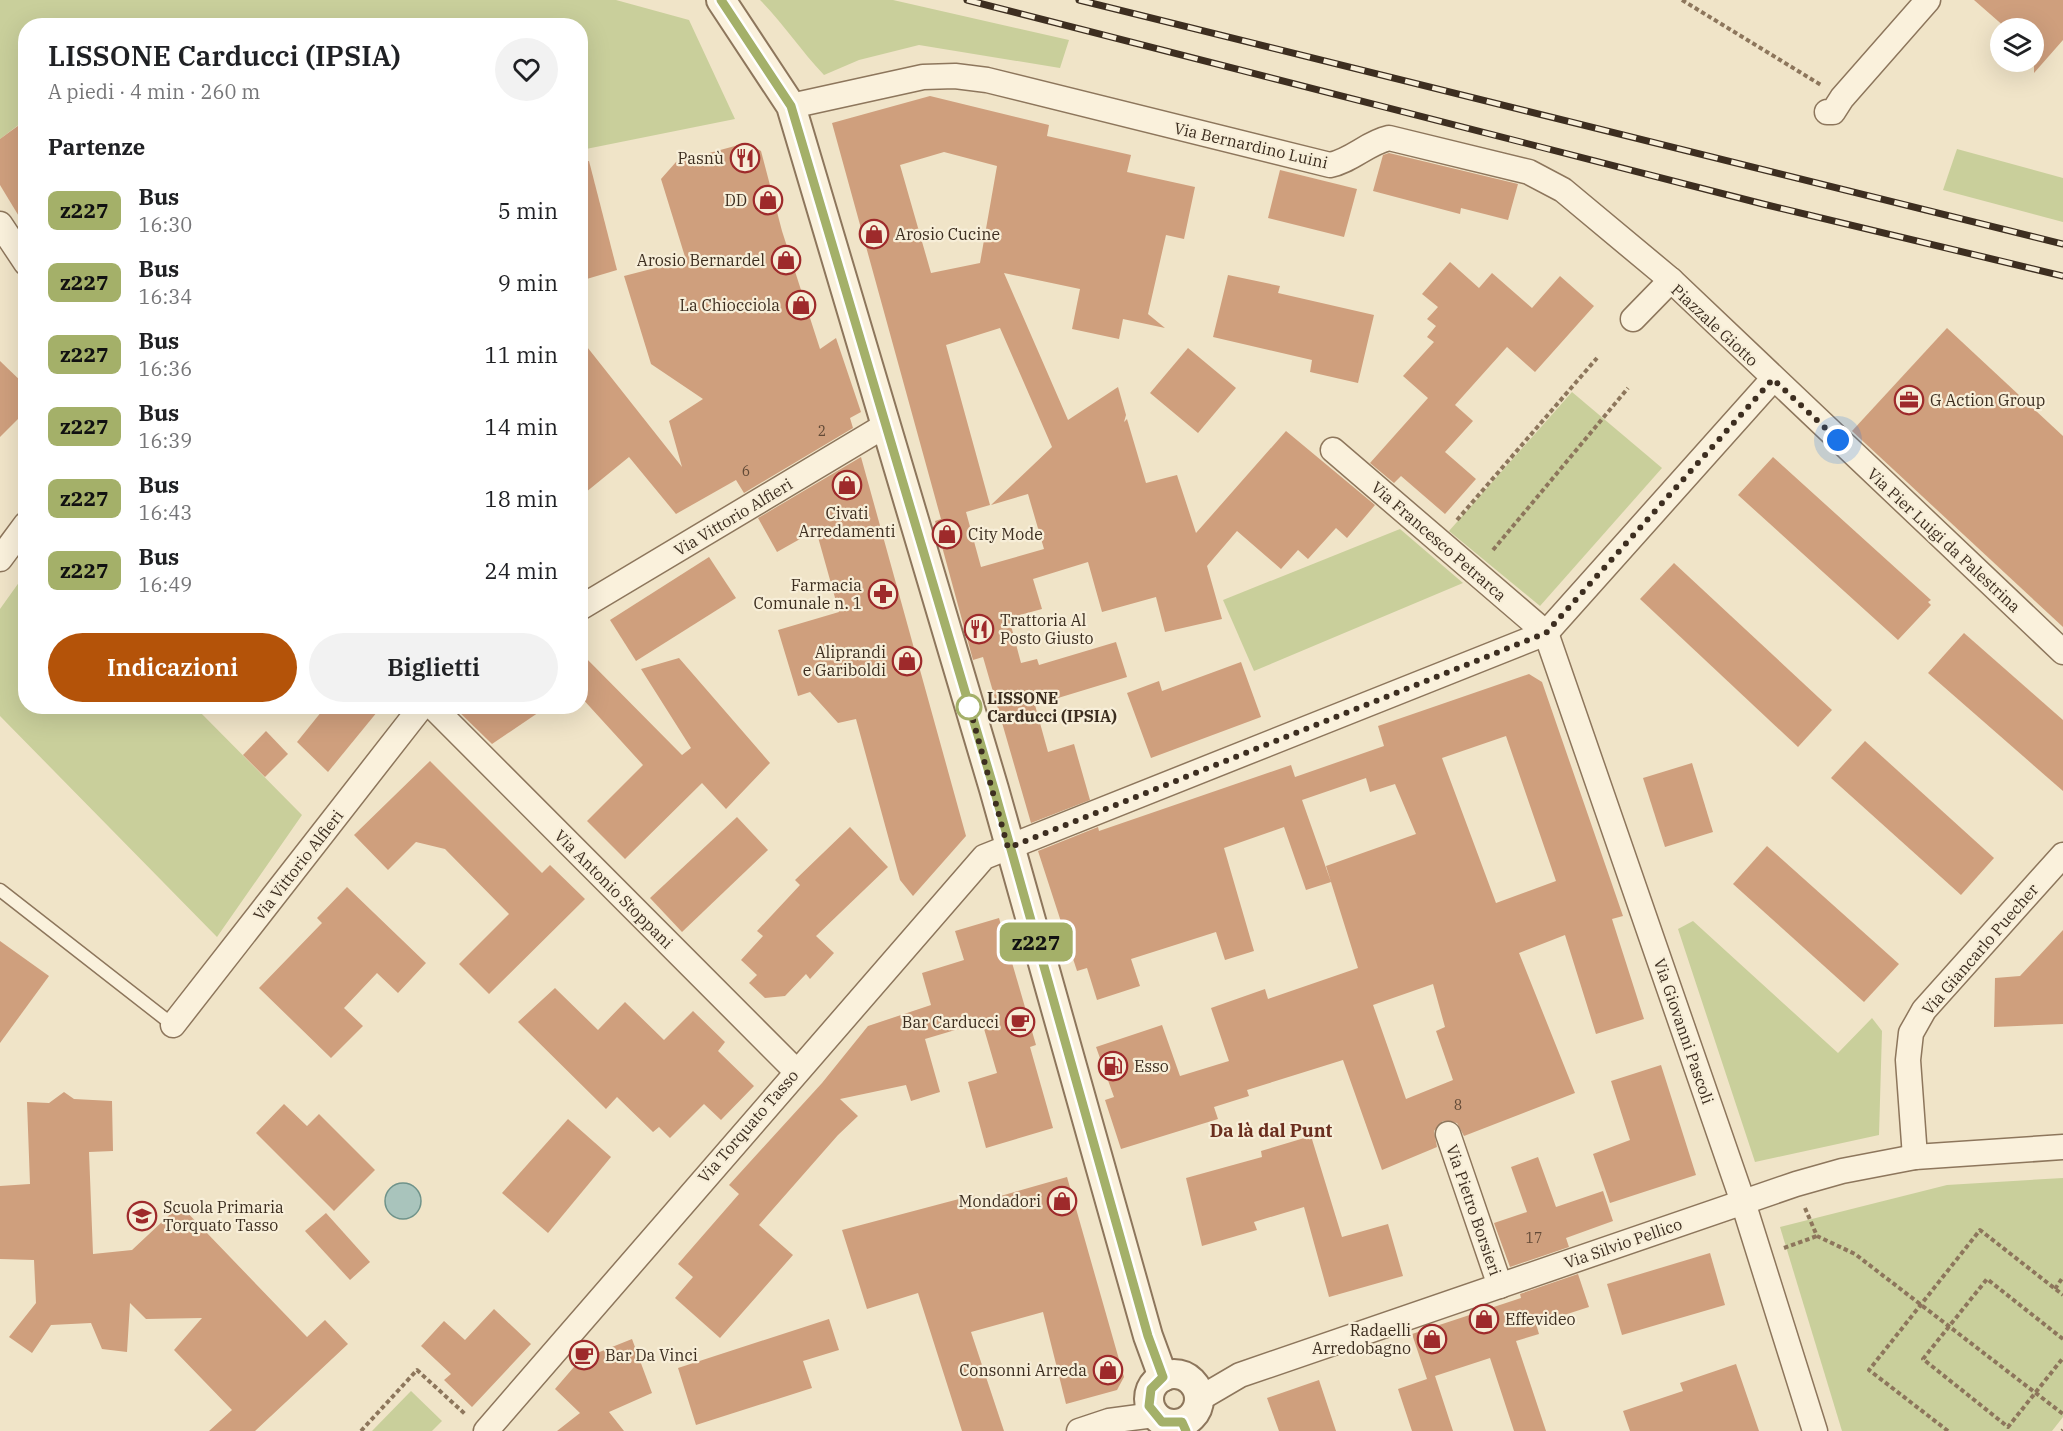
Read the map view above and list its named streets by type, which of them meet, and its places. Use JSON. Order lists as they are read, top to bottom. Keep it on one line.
{"streets":{"street":["Via Bernardino Luini","Piazzale Giotto","Via Vittorio Alfieri","Via Pier Luigi da Palestrina","Via Francesco Petrarca","Via Antonio Stoppani","Via Giancarlo Puecher","Via Giovanni Pascoli","Via Torquato Tasso","Via Pietro Borsieri","Via Silvio Pellico"]},"crossings":[["Via Bernardino Luini","Piazzale Giotto"],["Piazzale Giotto","Via Pier Luigi da Palestrina"],["Via Francesco Petrarca","Via Giovanni Pascoli"],["Via Antonio Stoppani","Via Torquato Tasso"],["Via Giancarlo Puecher","Via Silvio Pellico"],["Via Giovanni Pascoli","Via Silvio Pellico"],["Via Pietro Borsieri","Via Silvio Pellico"]],"districts":["Da là dal Punt"],"places":{"restaurant":["Pasnù","Trattoria Al Posto Giusto"],"shop":["DD","Arosio Cucine","Arosio Bernardel","La Chiocciola","Civati Arredamenti","City Mode","Aliprandi e Gariboldi","Mondadori","Effevideo","Radaelli Arredobagno","Consonni Arreda"],"office":["G Action Group"],"pharmacy":["Farmacia Comunale n. 1"],"other":["LISSONE Carducci (IPSIA)"],"cafe":["Bar Carducci","Bar Da Vinci"],"fuel station":["Esso"],"school or university":["Scuola Primaria Torquato Tasso"]},"lines":["bus line z227"],"house_numbers":["2","6","8","17"],"page":{"on_map":"z227","heading":[["LISSONE Carducci (IPSIA)","A piedi · 4 min · 260 m"],"Partenze"],"list":[{"mark":"z227","name":"Bus","note":"16:30","value":"5 min"},{"mark":"z227","name":"Bus","note":"16:34","value":"9 min"},{"mark":"z227","name":"Bus","note":"16:36","value":"11 min"},{"mark":"z227","name":"Bus","note":"16:39","value":"14 min"},{"mark":"z227","name":"Bus","note":"16:43","value":"18 min"},{"mark":"z227","name":"Bus","note":"16:49","value":"24 min"}],"buttons":["Indicazioni","Biglietti"]}}
